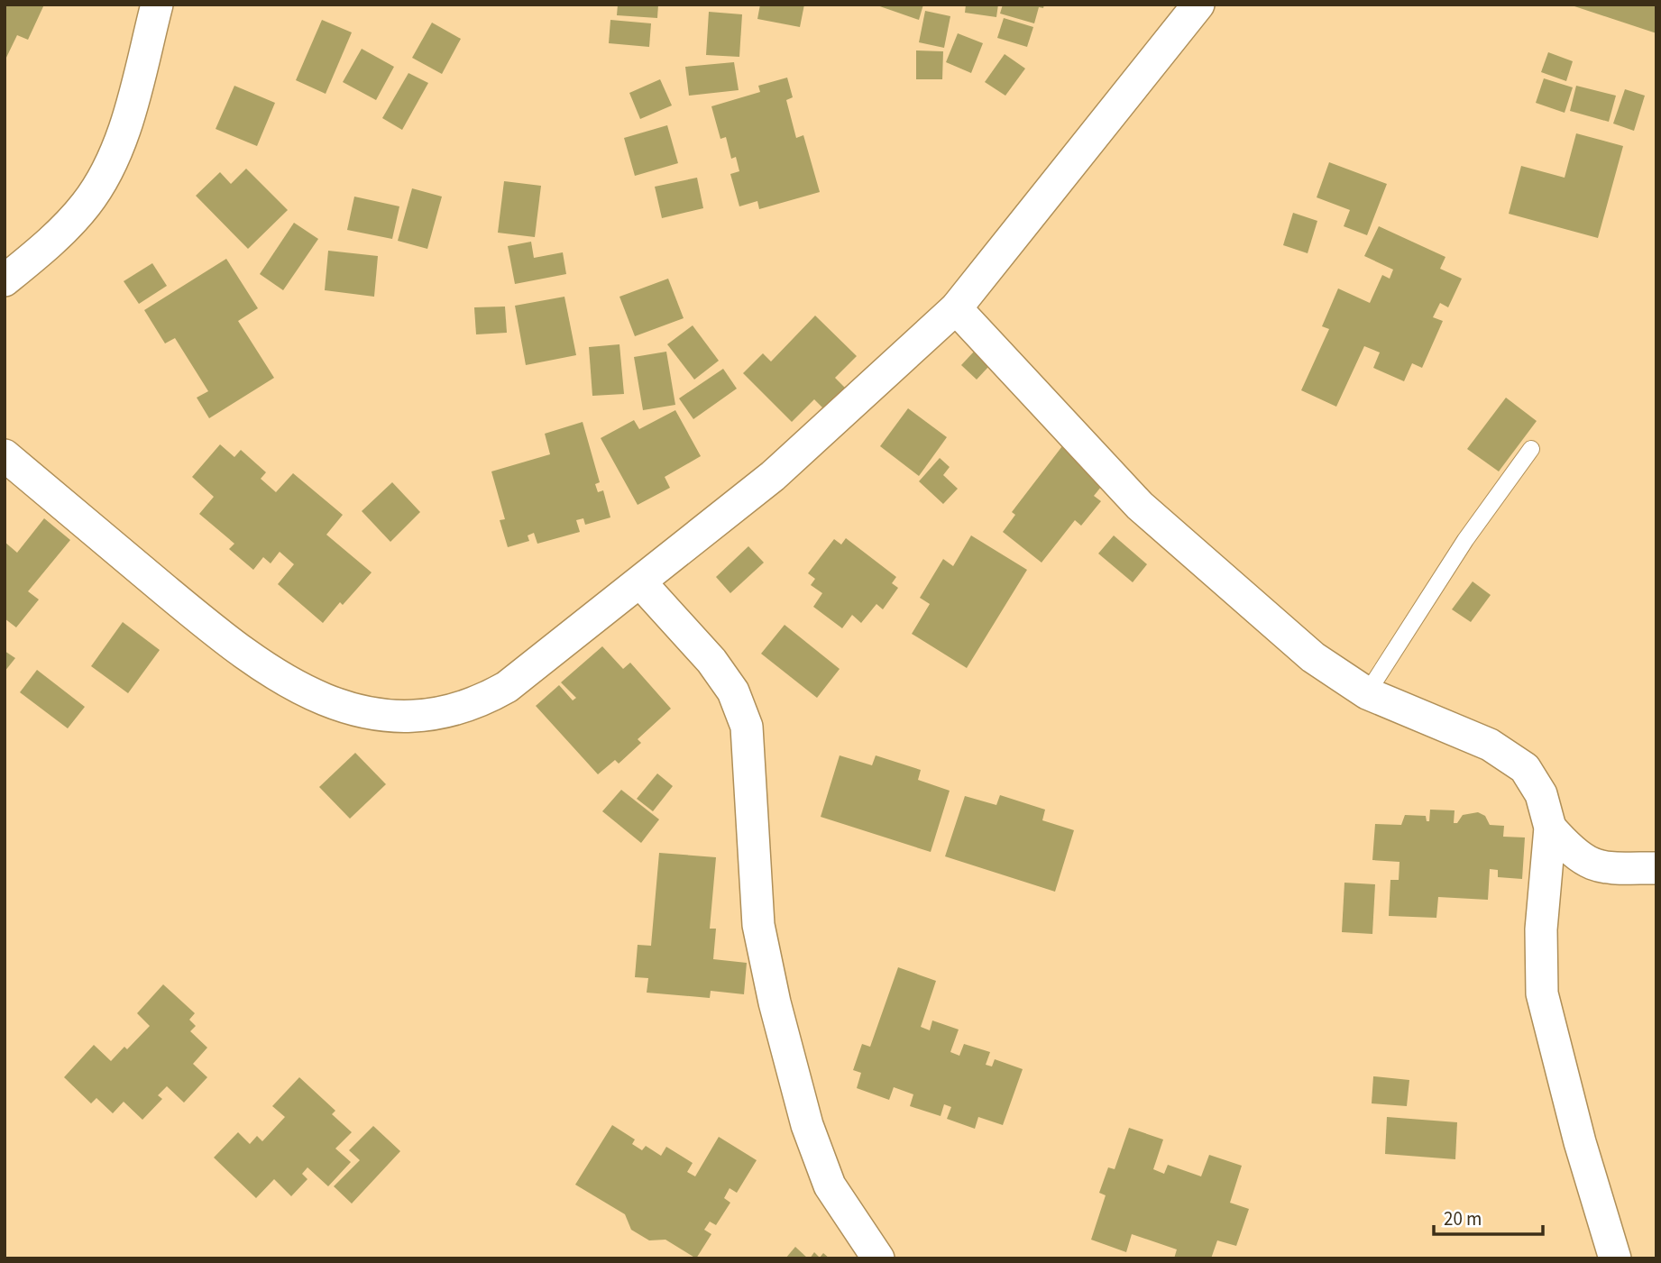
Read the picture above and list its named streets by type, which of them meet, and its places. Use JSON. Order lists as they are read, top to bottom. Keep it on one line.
{"scale_bar":"20 m"}
